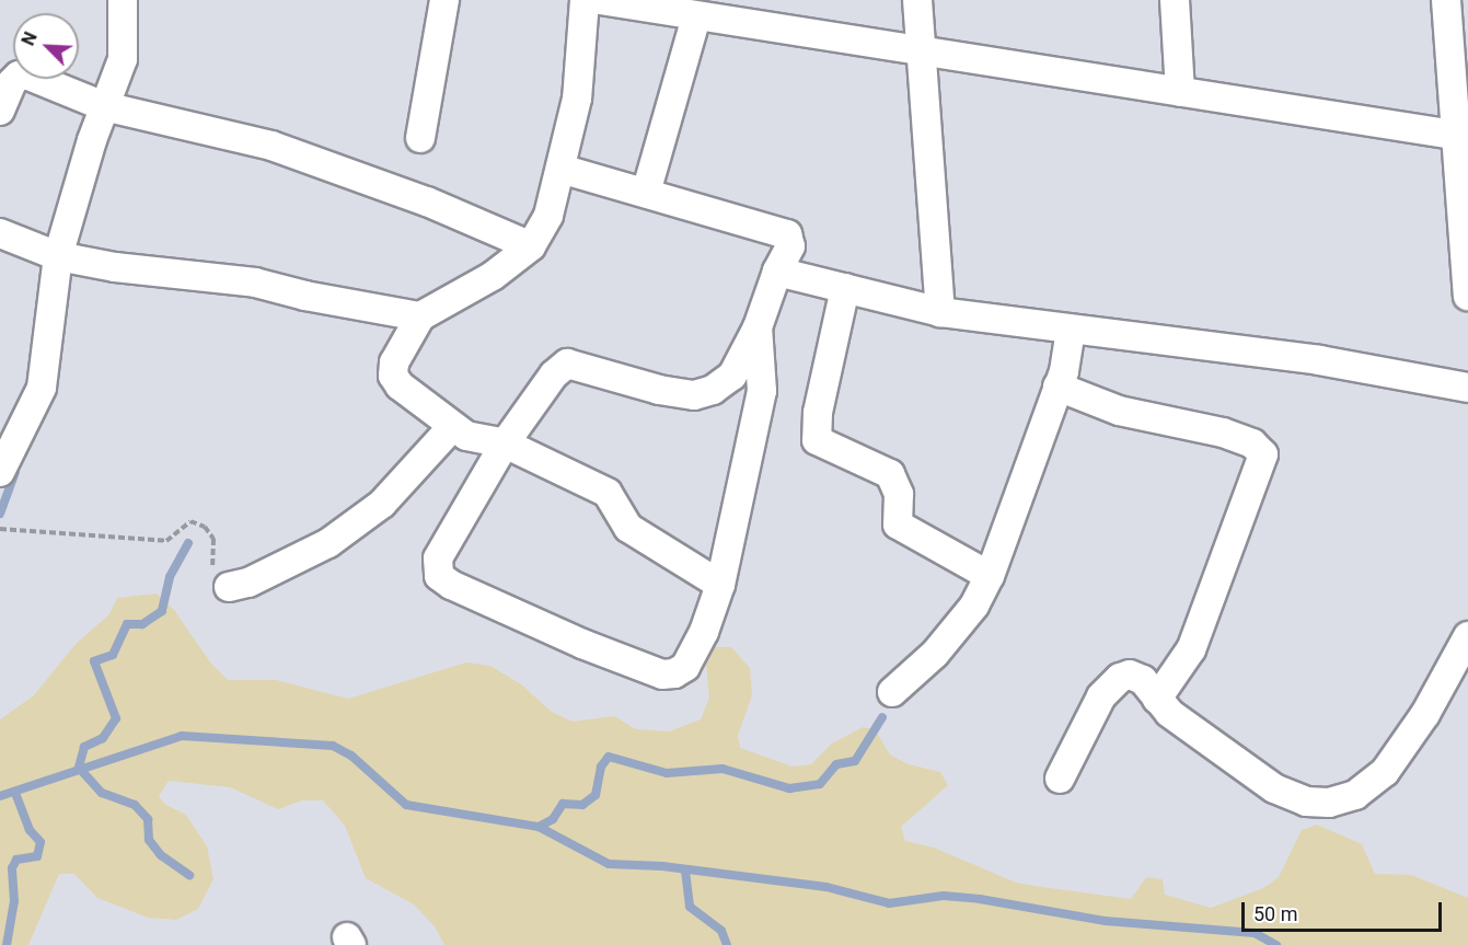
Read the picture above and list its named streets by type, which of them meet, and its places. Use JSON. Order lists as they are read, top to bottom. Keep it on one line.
{"scale_bar":"50 m","north":"top left"}
